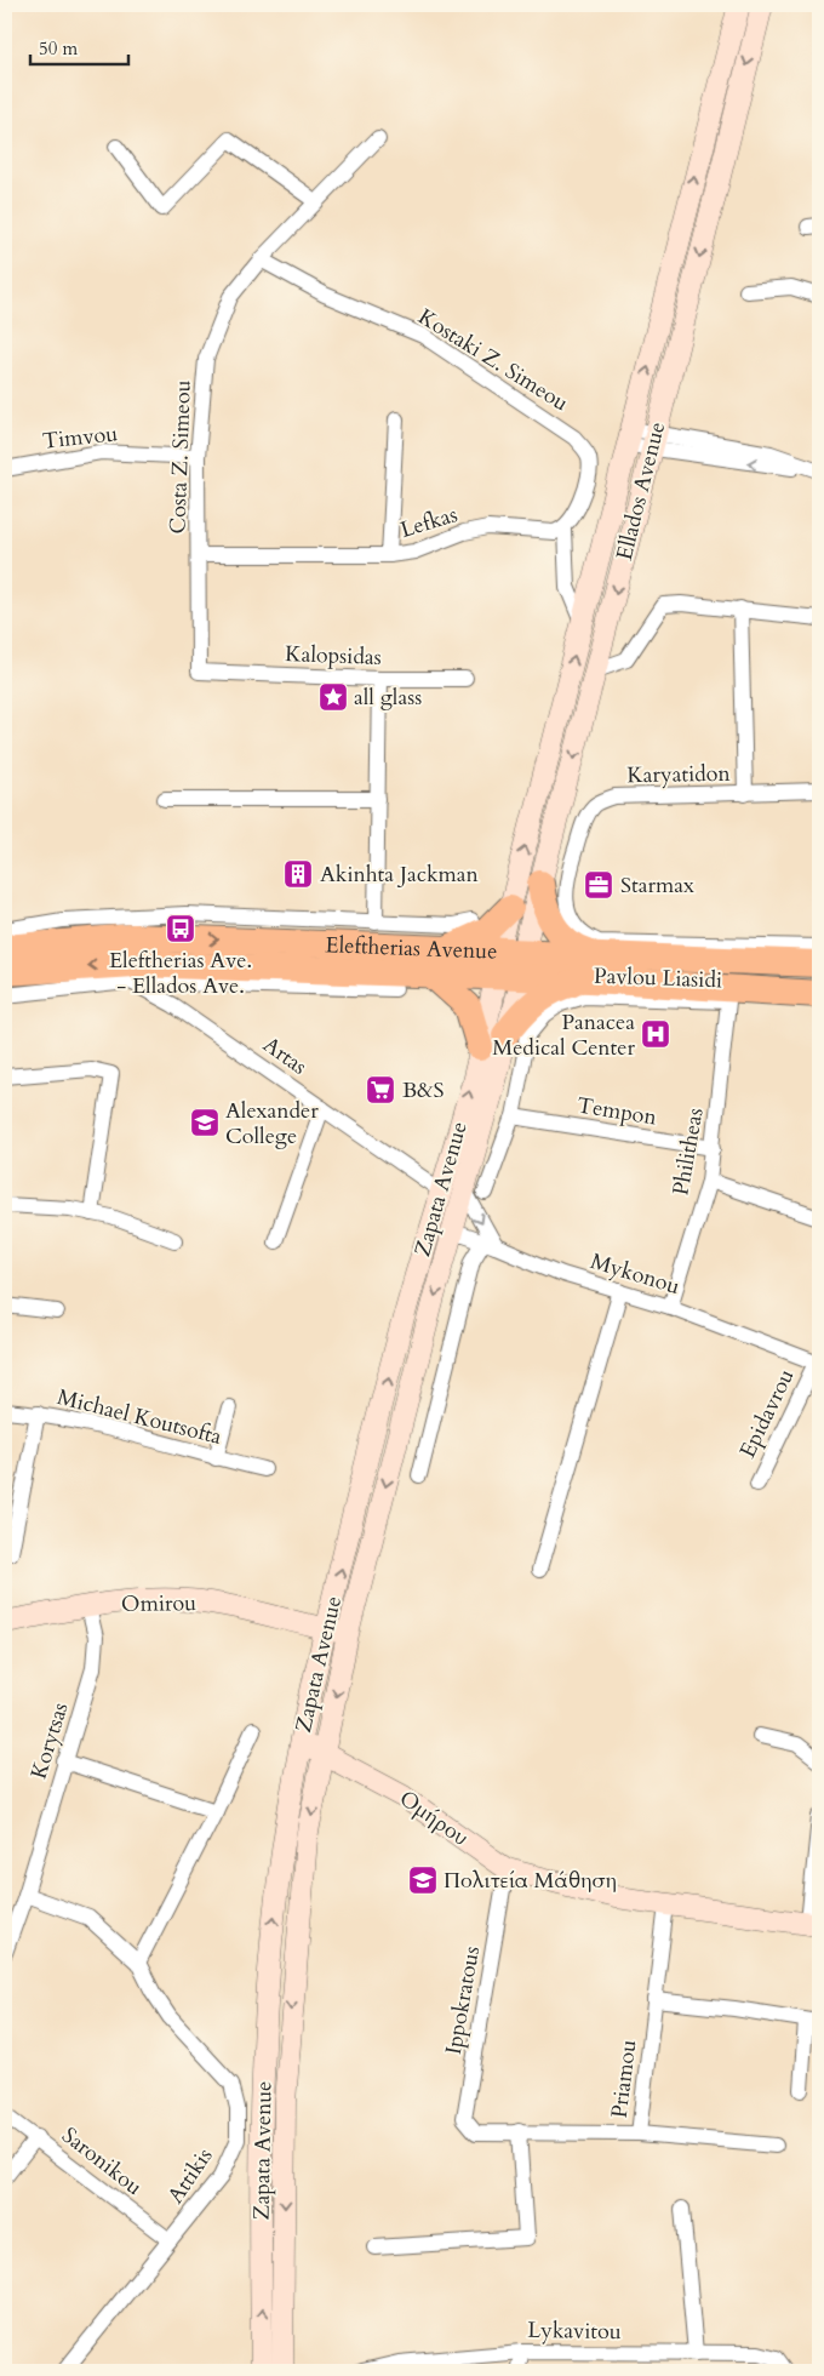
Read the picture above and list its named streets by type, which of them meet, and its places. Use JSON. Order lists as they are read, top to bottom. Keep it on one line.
{"streets":{"highway":["Eleftherias Avenue"],"main road":["Ellados Avenue","Zapata Avenue","Omirou","Ομήρου"],"street":["Kostaki Z. Simeou","Timvou","Costa Z. Simeou","Lefkas","Kalopsidas","Karyatidon","Pavlou Liasidi","Artas","Tempon","Philitheas","Mykonou","Epidavrou","Michael Koutsofta","Korytsas","Ippokratous","Priamou","Saronikou","Attikis","Lykavitou"]},"crossings":[["Kostaki Z. Simeou","Costa Z. Simeou"],["Kostaki Z. Simeou","Lefkas"],["Timvou","Costa Z. Simeou"],["Costa Z. Simeou","Lefkas"],["Costa Z. Simeou","Kalopsidas"],["Ellados Avenue","Eleftherias Avenue"],["Ellados Avenue","Zapata Avenue"],["Karyatidon","Eleftherias Avenue"],["Eleftherias Avenue","Zapata Avenue"],["Pavlou Liasidi","Tempon"],["Pavlou Liasidi","Philitheas"],["Pavlou Liasidi","Zapata Avenue"],["Artas","Zapata Avenue"],["Tempon","Philitheas"],["Philitheas","Mykonou"],["Zapata Avenue","Mykonou"],["Zapata Avenue","Omirou"],["Zapata Avenue","Ομήρου"],["Mykonou","Epidavrou"],["Omirou","Korytsas"],["Korytsas","Attikis"],["Ομήρου","Ippokratous"],["Ομήρου","Priamou"],["Ippokratous","Priamou"],["Saronikou","Attikis"]],"places":{"place":["all glass"],"building":["Αkinhta Jackman"],"office":["Starmax"],"bus stop":["Eleftherias Ave. - Ellados Ave."],"hospital":["Panacea Medical Center"],"supermarket":["B&S"],"school or university":["Alexander College","Πολιτεία Μάθηση"]},"scale_bar":"50 m"}
